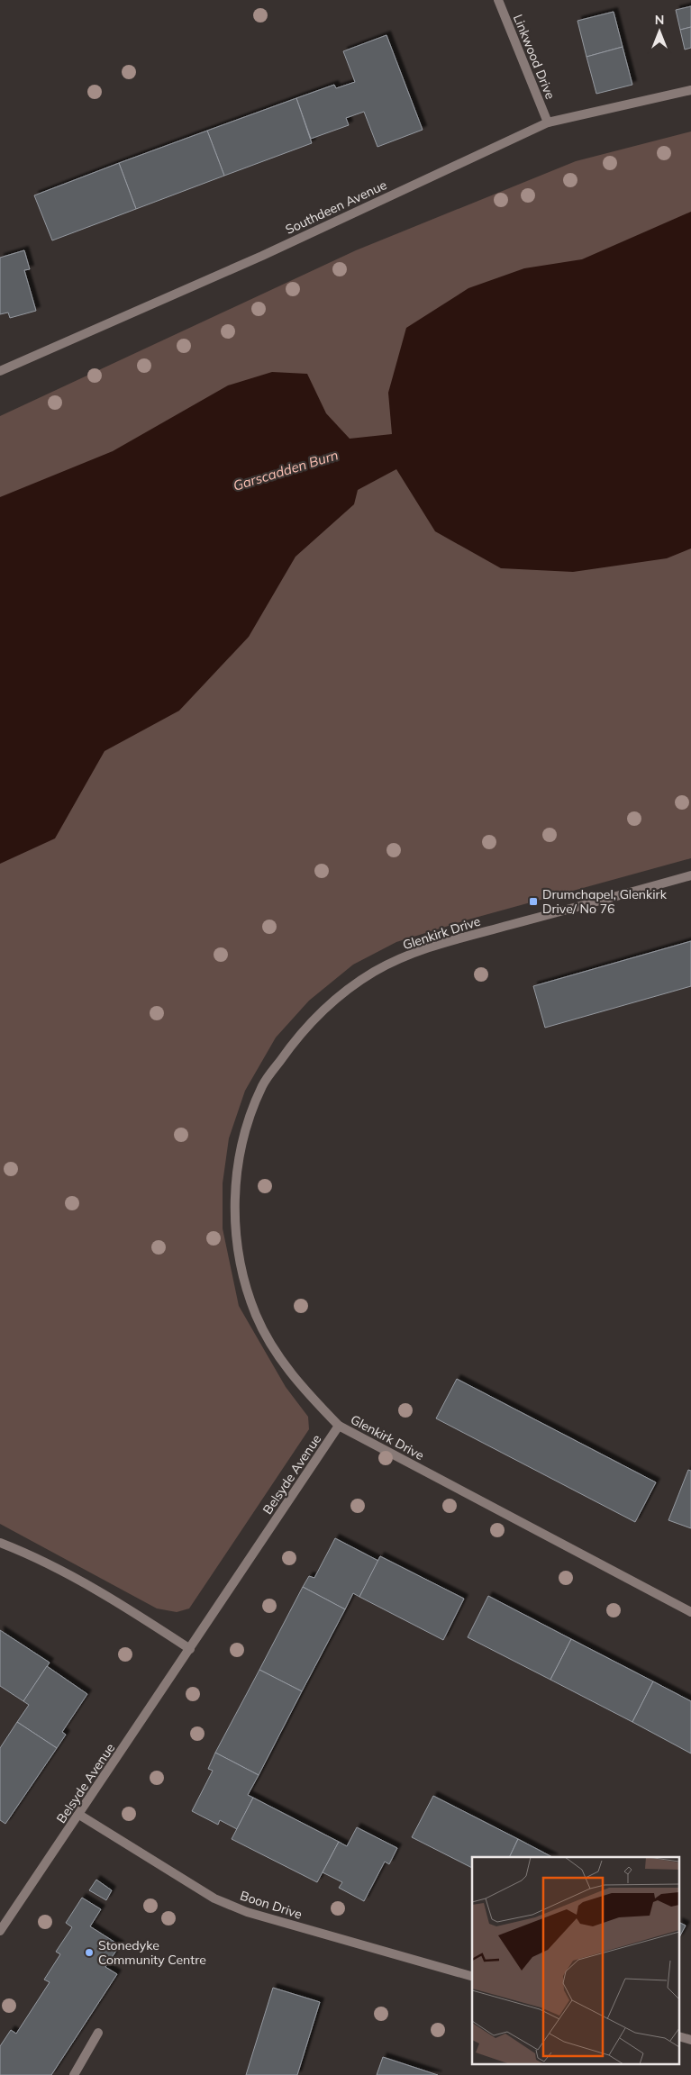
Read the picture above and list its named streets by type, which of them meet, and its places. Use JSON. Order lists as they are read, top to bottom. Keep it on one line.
{"streets":{"street":["Linkwood Drive","Southdeen Avenue","Glenkirk Drive","Belsyde Avenue","Boon Drive"]},"crossings":[["Linkwood Drive","Southdeen Avenue"],["Glenkirk Drive","Belsyde Avenue"],["Belsyde Avenue","Boon Drive"]],"water":["Garscadden Burn"],"places":{"transit":["Drumchapel, Glenkirk Drive/ No 76"],"other":["Stonedyke Community Centre"]},"north":"top"}
